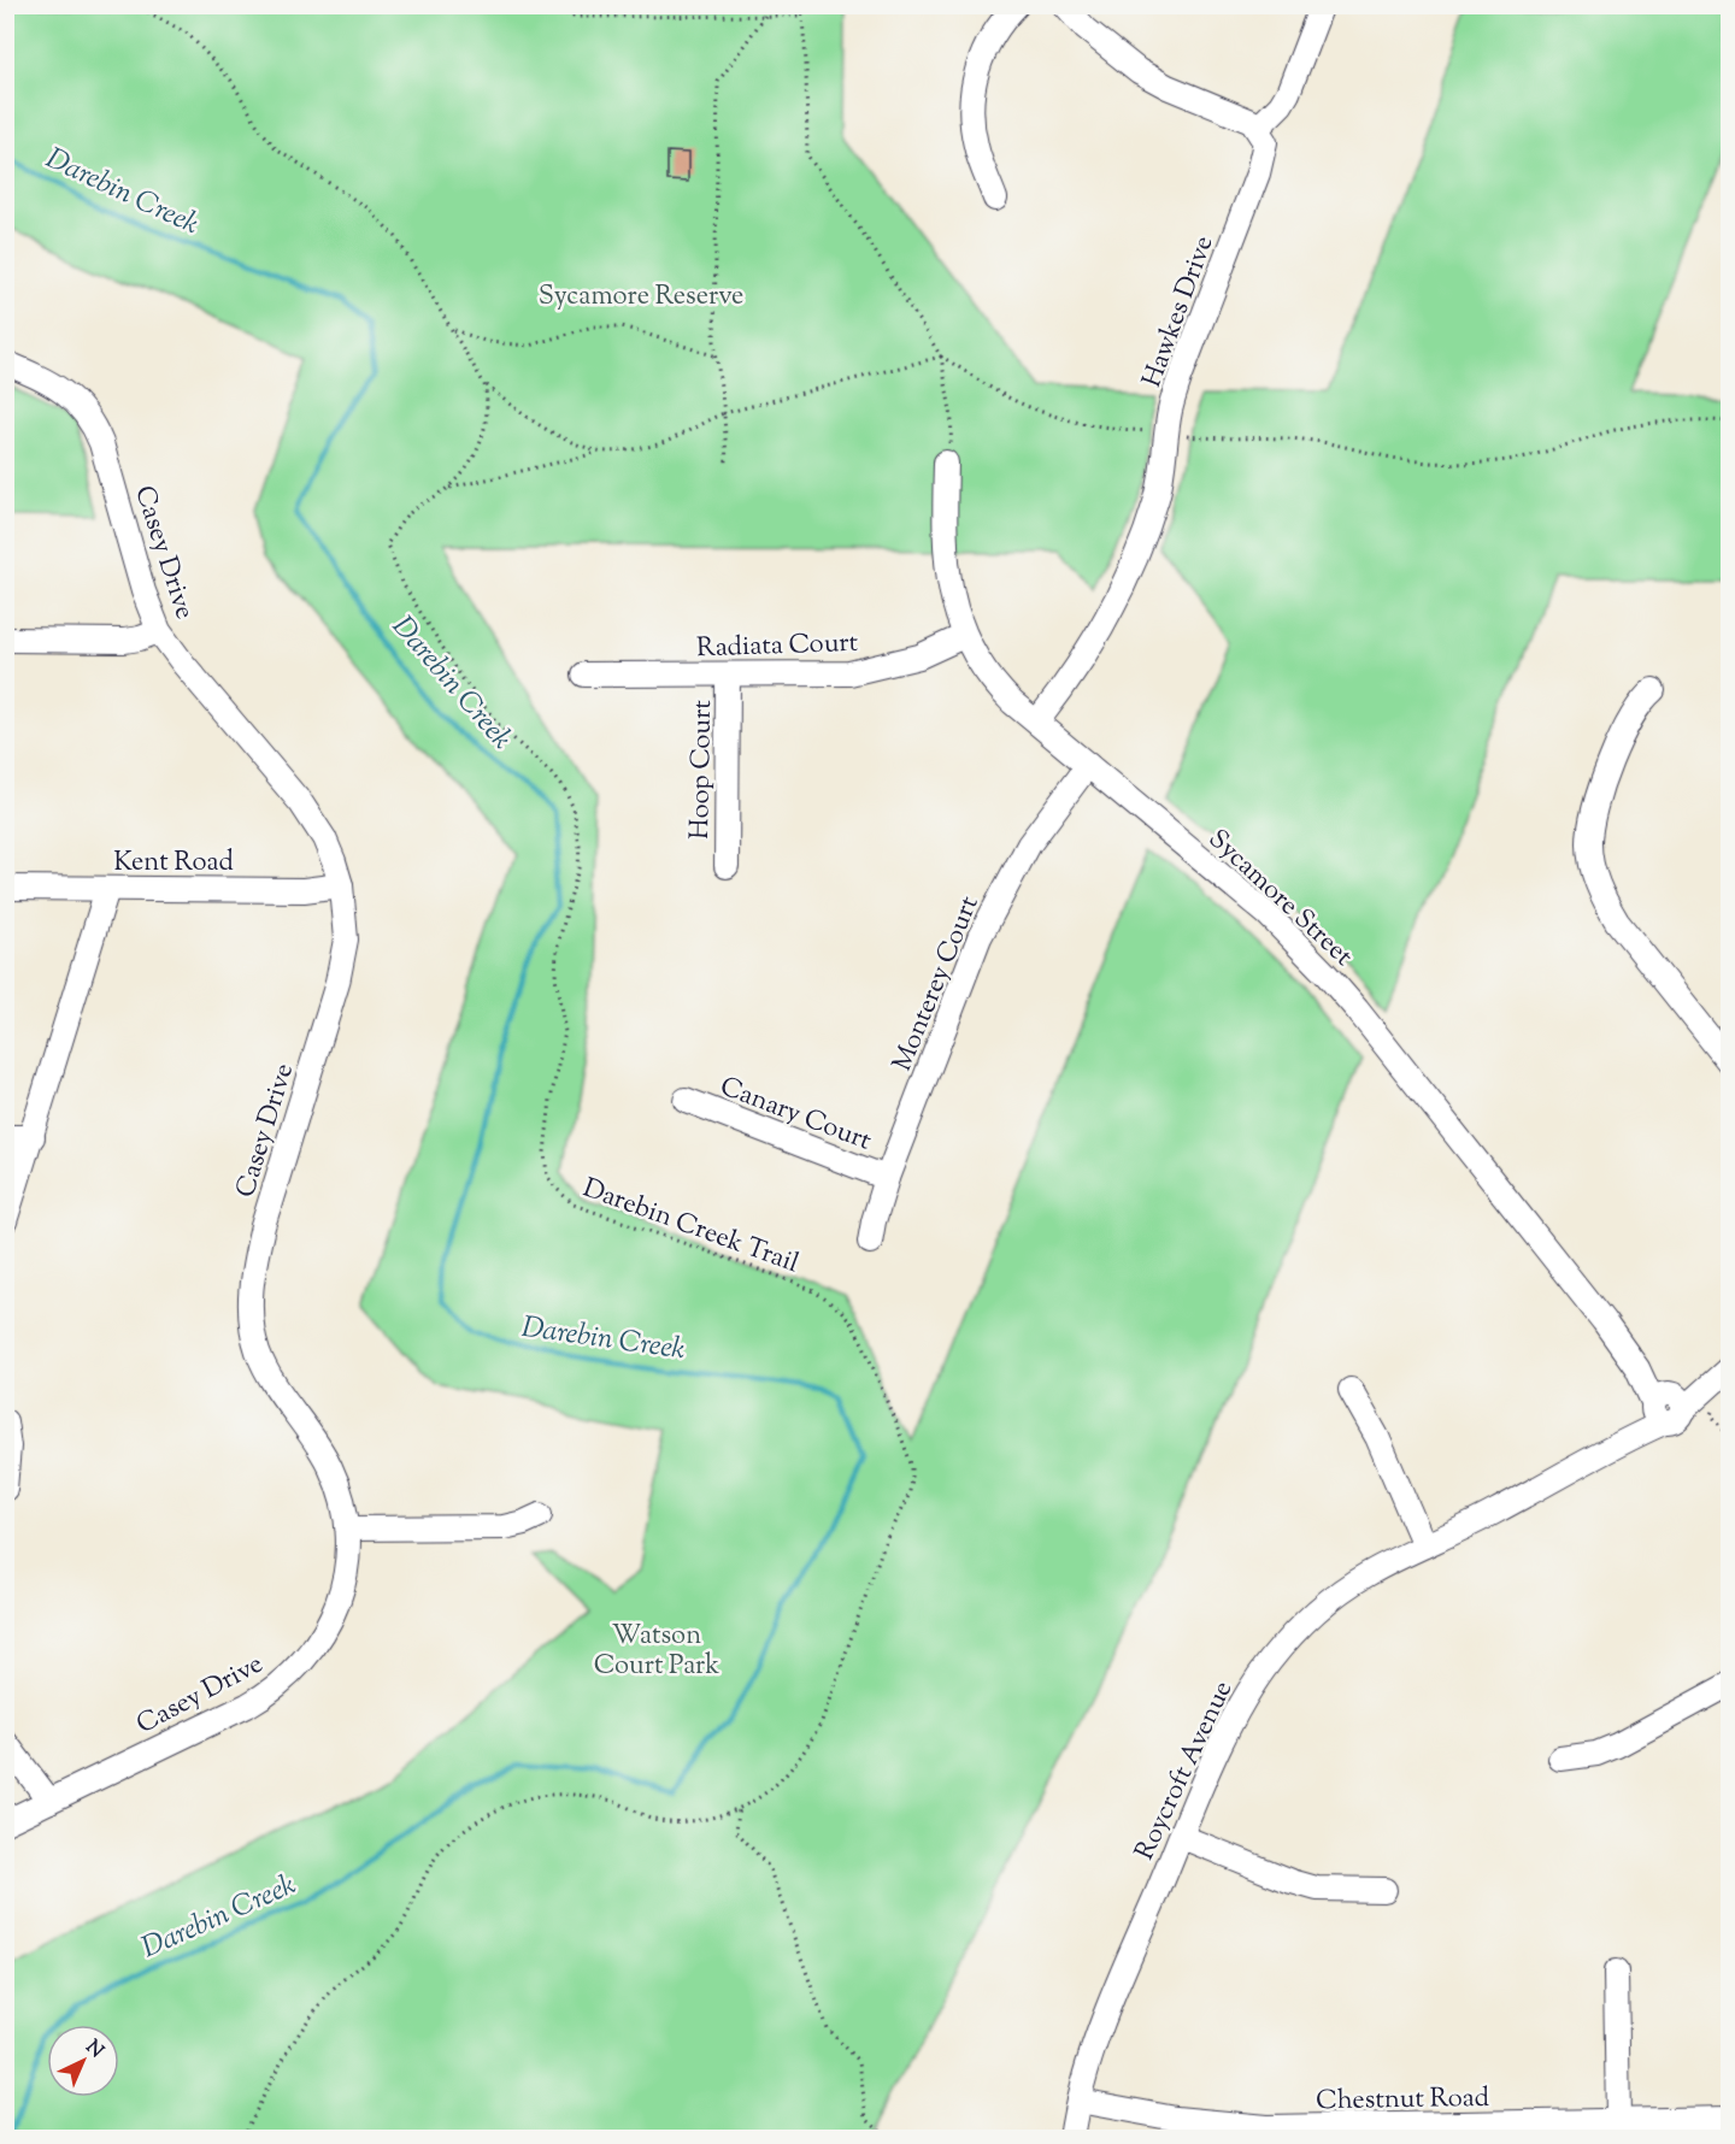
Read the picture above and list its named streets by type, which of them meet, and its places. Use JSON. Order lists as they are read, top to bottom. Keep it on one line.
{"streets":{"street":["Hawkes Drive","Casey Drive","Radiata Court","Hoop Court","Kent Road","Sycamore Street","Monterey Court","Canary Court","Roycroft Avenue","Chestnut Road"],"path":["Darebin Creek Trail"]},"crossings":[["Hawkes Drive","Sycamore Street"],["Casey Drive","Kent Road"],["Radiata Court","Hoop Court"],["Radiata Court","Sycamore Street"],["Sycamore Street","Monterey Court"],["Sycamore Street","Roycroft Avenue"],["Monterey Court","Canary Court"],["Roycroft Avenue","Chestnut Road"]],"water":["Darebin Creek"],"parks":["Sycamore Reserve","Watson Court Park"],"north":"top right"}
